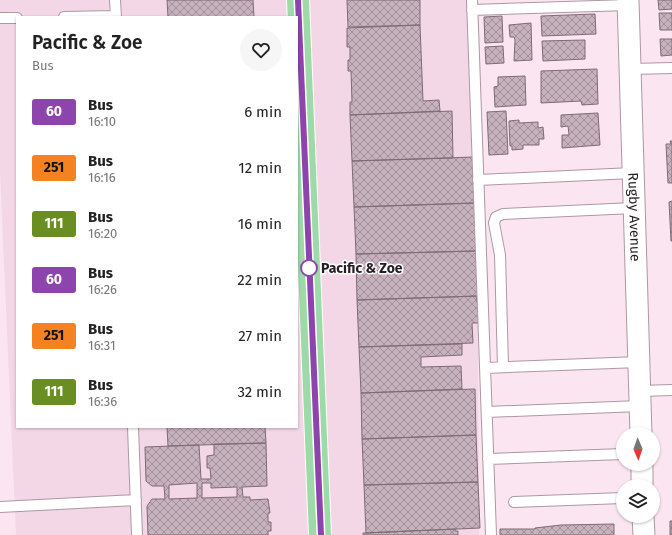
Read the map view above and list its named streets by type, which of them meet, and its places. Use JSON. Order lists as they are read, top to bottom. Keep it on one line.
{"streets":{"street":["Rugby Avenue"]},"places":["Pacific & Zoe"],"lines":["bus line 60"],"north":"bottom","page":{"heading":["Pacific & Zoe","Bus"],"list":[{"mark":"60","name":"Bus","note":"16:10","value":"6 min"},{"mark":"251","name":"Bus","note":"16:16","value":"12 min"},{"mark":"111","name":"Bus","note":"16:20","value":"16 min"},{"mark":"60","name":"Bus","note":"16:26","value":"22 min"},{"mark":"251","name":"Bus","note":"16:31","value":"27 min"},{"mark":"111","name":"Bus","note":"16:36","value":"32 min"}]}}
